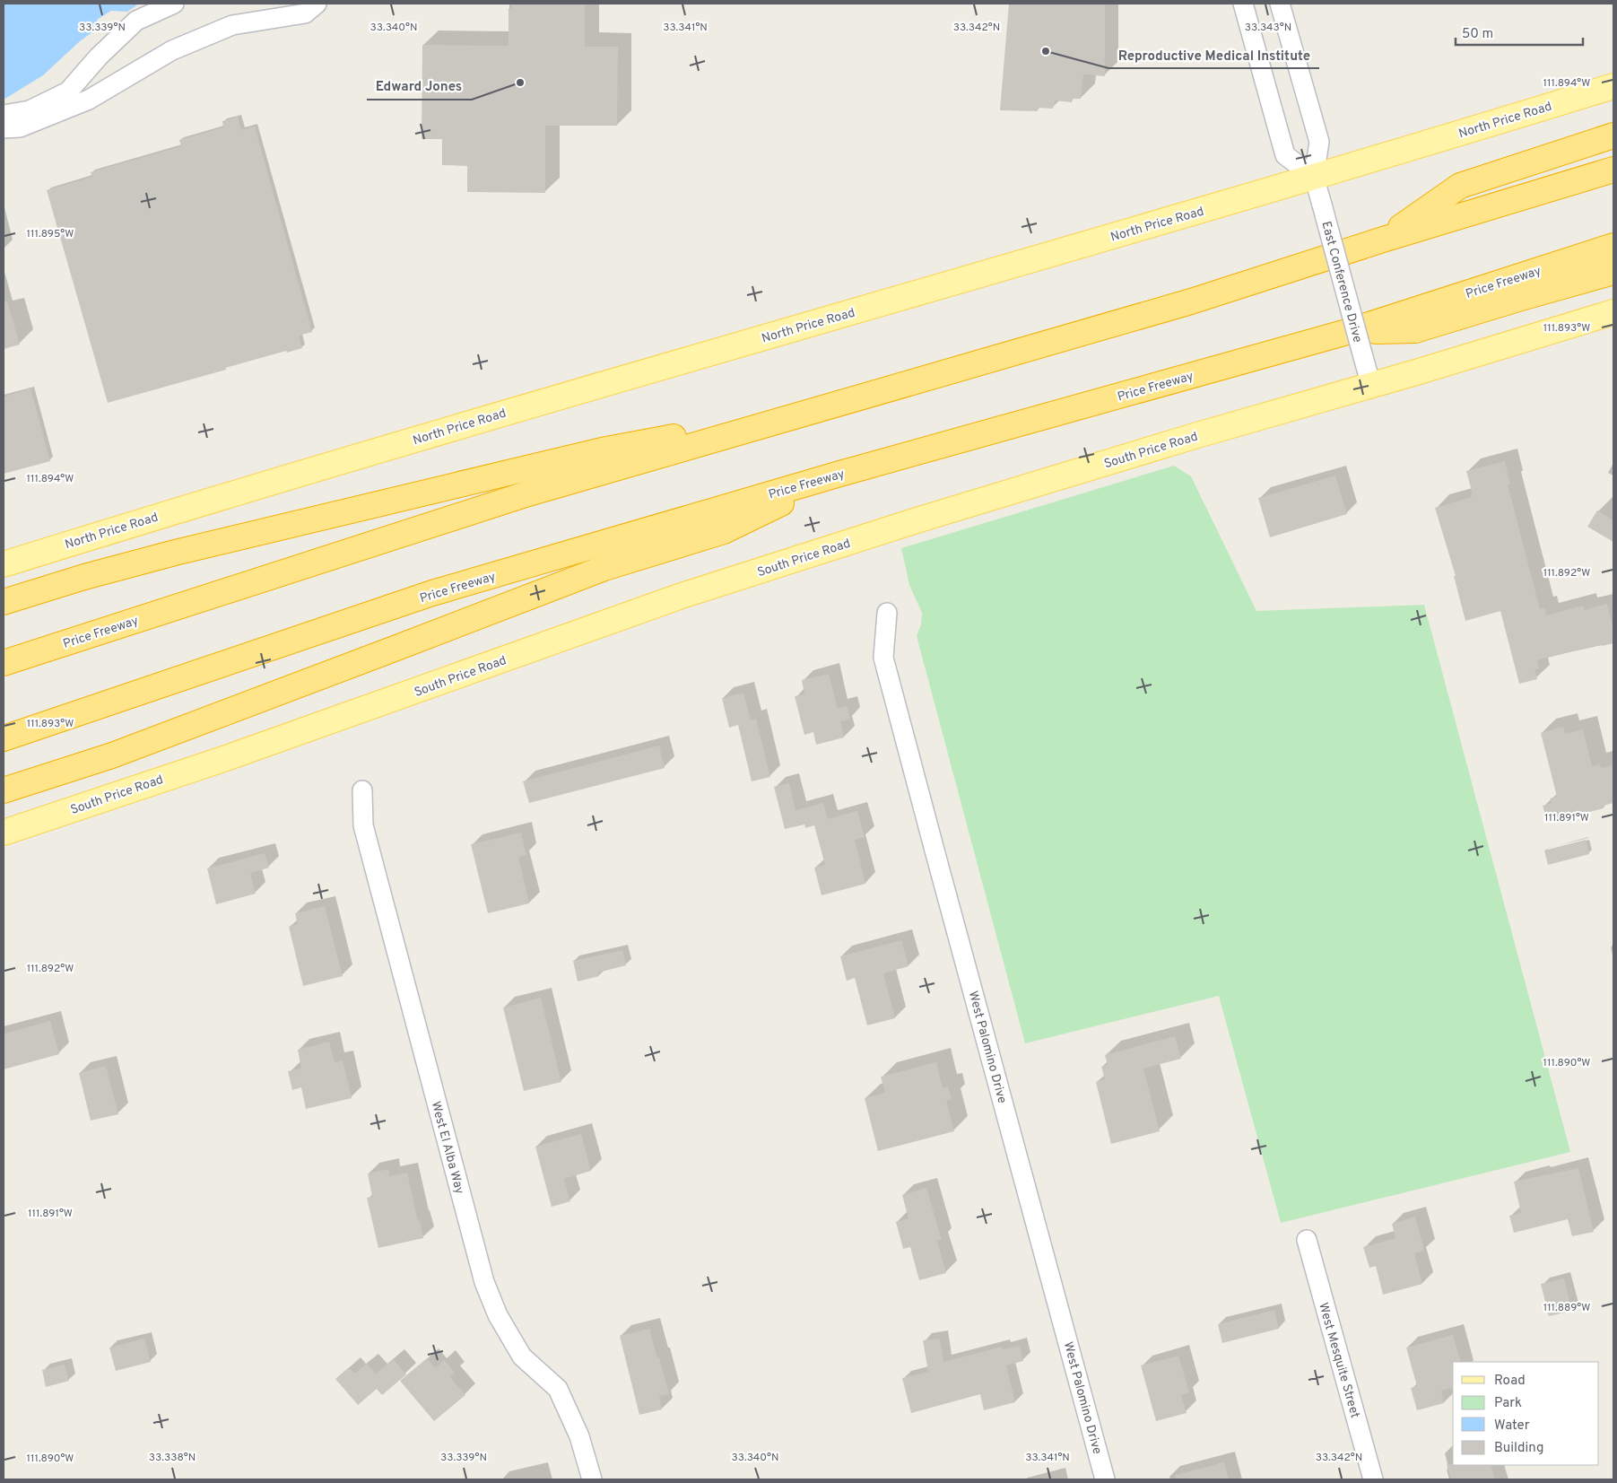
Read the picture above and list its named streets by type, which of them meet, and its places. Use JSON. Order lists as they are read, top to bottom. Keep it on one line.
{"streets":{"highway":["Price Freeway"],"main road":["North Price Road","South Price Road"],"street":["East Conference Drive","West Palomino Drive","West El Alba Way","West Mesquite Street"]},"crossings":[["North Price Road","East Conference Drive"],["East Conference Drive","South Price Road"]],"places":["Reproductive Medical Institute","Edward Jones"],"legend":["Road","Park","Water","Building"],"scale_bar":"50 m","coordinates":["33.339°N","33.340°N","33.341°N","33.342°N","33.343°N","111.894°W","111.895°W","111.893°W","111.892°W","111.891°W","111.890°W","111.889°W","33.338°N"]}
